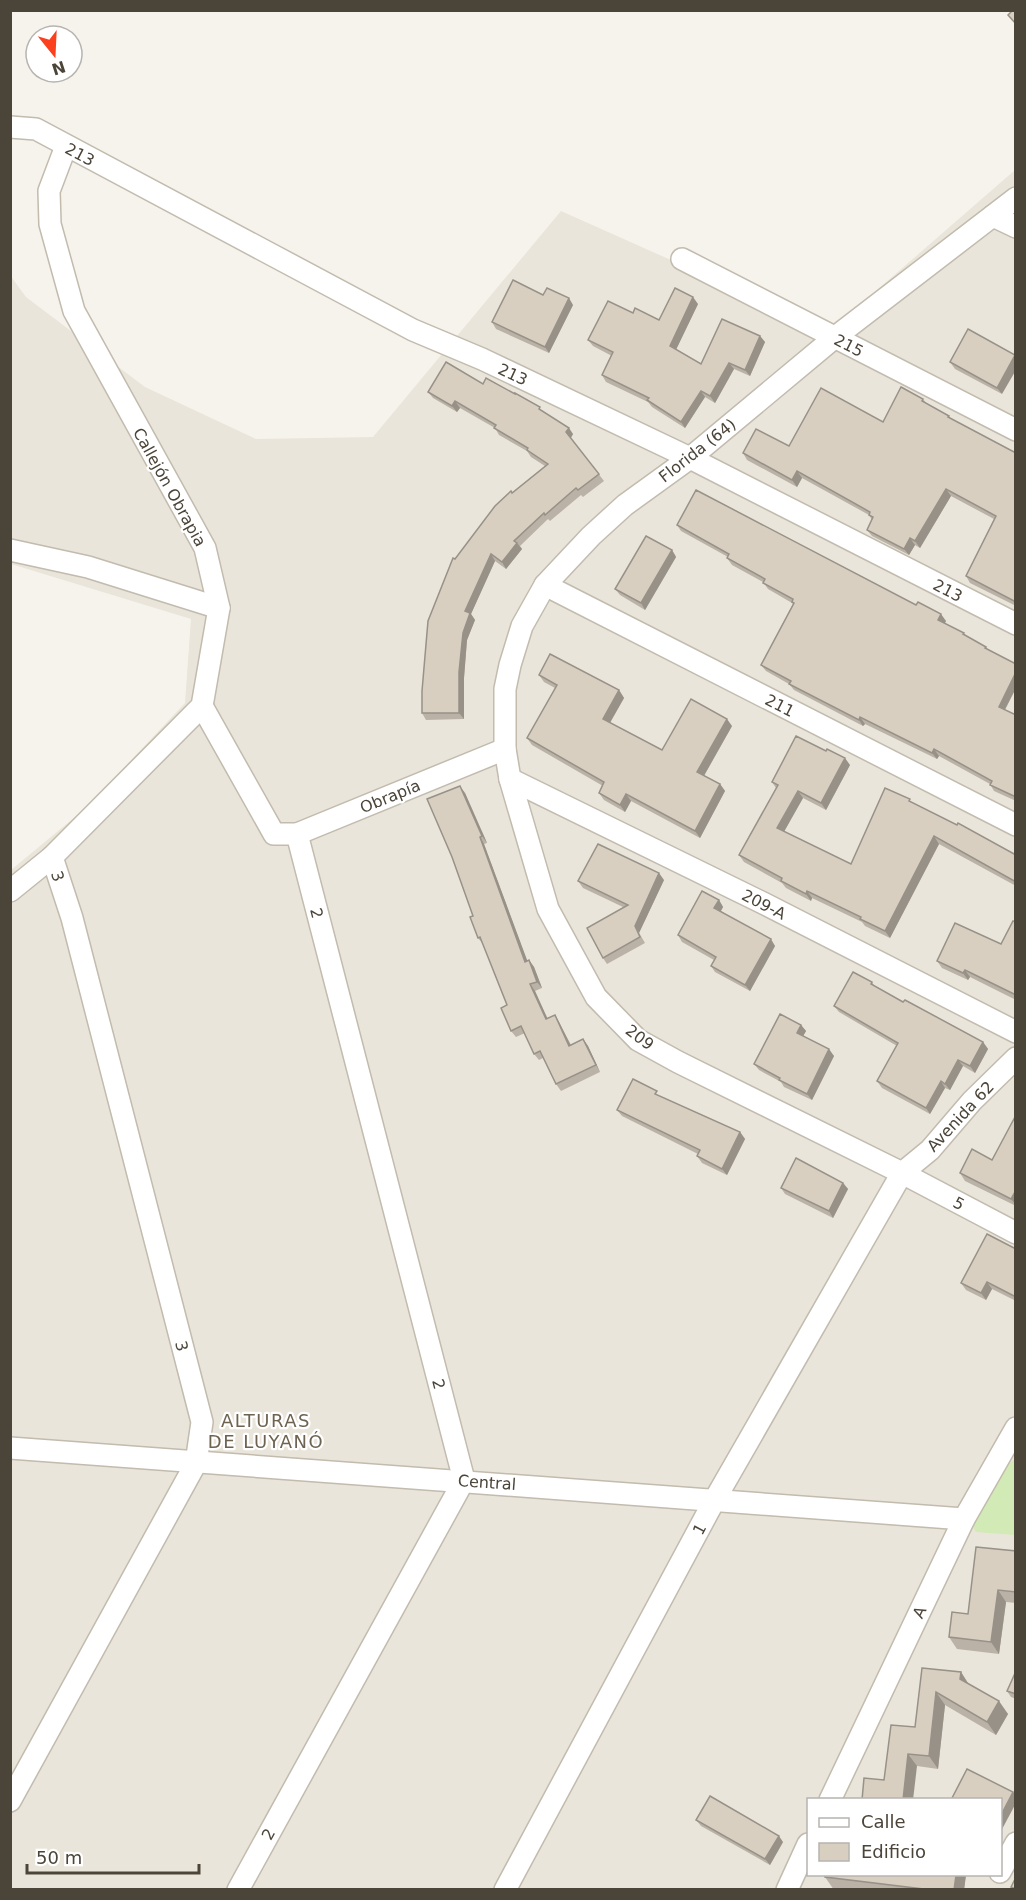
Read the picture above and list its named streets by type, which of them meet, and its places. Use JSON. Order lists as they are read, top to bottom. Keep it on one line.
{"streets":{"street":["213","215","Florida (64)","Callejón Obrapia","211","Obrapía","3","209-A","2","209","Avenida 62","5","Central","1","A"]},"crossings":[["213","Florida (64)"],["213","Callejón Obrapia"],["215","Florida (64)"],["Florida (64)","211"],["Florida (64)","Obrapía"],["Florida (64)","209-A"],["Florida (64)","209"],["Callejón Obrapia","Obrapía"],["Obrapía","2"],["3","Central"],["209-A","209"],["2","Central"],["209","Avenida 62"],["209","5"],["209","1"],["Avenida 62","5"],["Avenida 62","1"],["5","1"],["Central","1"],["Central","A"]],"districts":["ALTURAS DE LUYANÓ"],"legend":["Calle","Edificio"],"scale_bar":"50 m","north":"bottom"}
